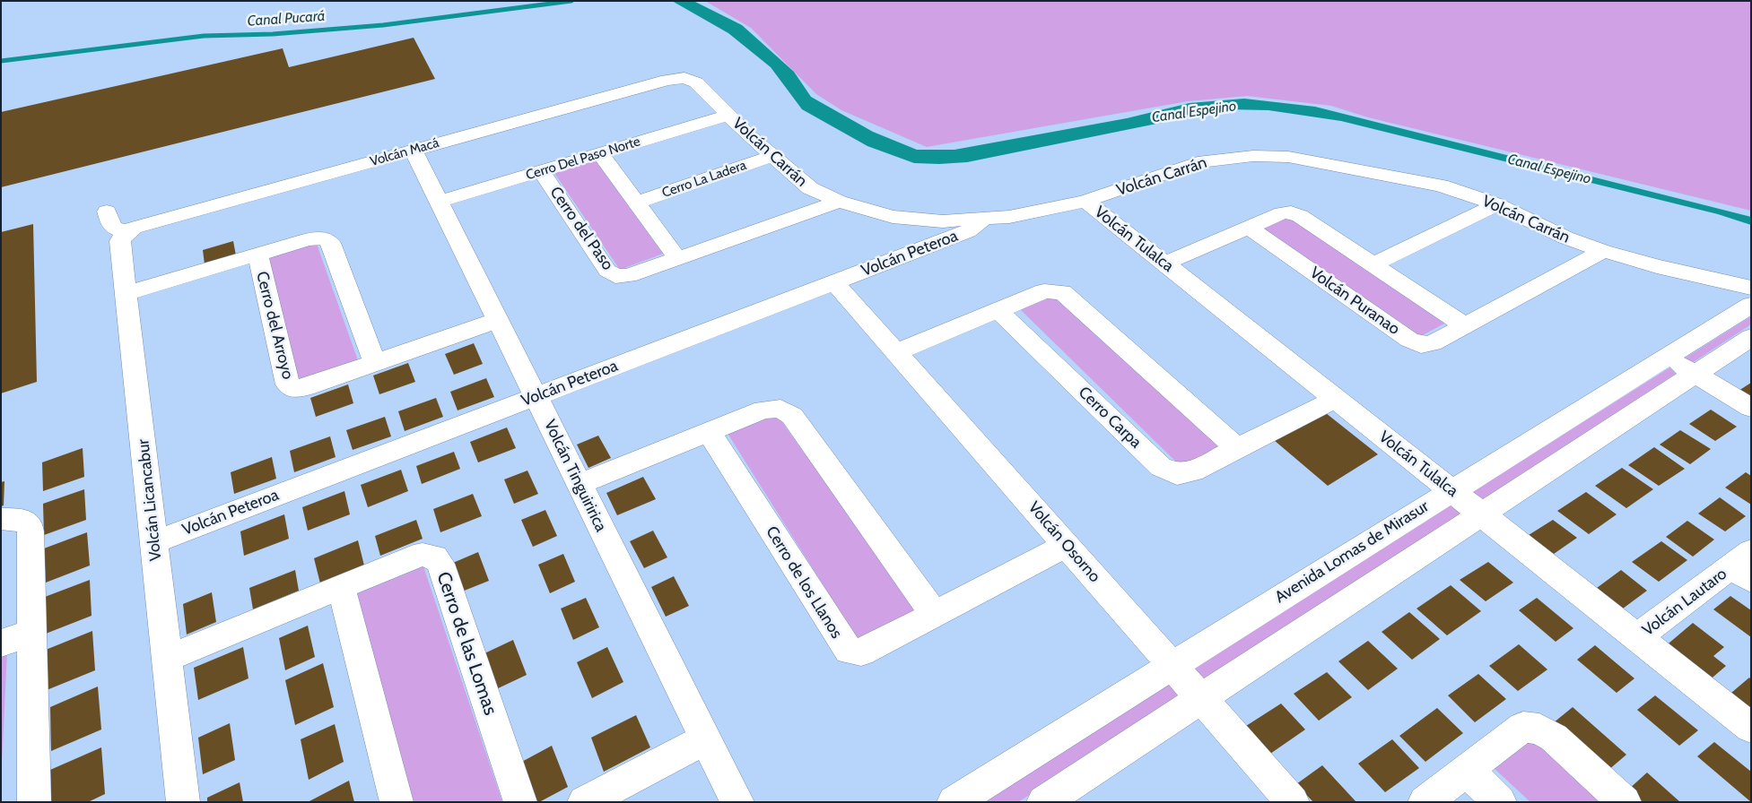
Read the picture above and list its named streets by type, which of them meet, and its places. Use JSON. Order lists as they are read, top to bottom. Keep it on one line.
{"streets":{"street":["Volcán Macá","Volcán Carrán","Cerro Del Paso Norte","Cerro La Ladera","Cerro del Paso","Volcán Tulalca","Volcán Peteroa","Volcán Puranao","Cerro del Arroyo","Cerro Carpa","Volcán Tinguiririca","Volcán Licancabur","Volcán Osorno","Avenida Lomas de Mirasur","Cerro de los Llanos","Volcán Lautaro","Cerro de las Lomas"]},"crossings":[["Volcán Macá","Volcán Carrán"],["Volcán Macá","Volcán Tinguiririca"],["Volcán Macá","Volcán Licancabur"],["Volcán Carrán","Cerro Del Paso Norte"],["Volcán Carrán","Cerro La Ladera"],["Volcán Carrán","Cerro del Paso"],["Volcán Carrán","Volcán Tulalca"],["Volcán Carrán","Volcán Peteroa"],["Volcán Carrán","Volcán Puranao"],["Cerro Del Paso Norte","Cerro del Paso"],["Cerro Del Paso Norte","Volcán Tinguiririca"],["Volcán Tulalca","Cerro Carpa"],["Volcán Tulalca","Avenida Lomas de Mirasur"],["Volcán Tulalca","Volcán Lautaro"],["Volcán Peteroa","Volcán Tinguiririca"],["Volcán Peteroa","Volcán Licancabur"],["Volcán Peteroa","Volcán Osorno"],["Cerro del Arroyo","Volcán Tinguiririca"],["Cerro del Arroyo","Volcán Licancabur"],["Volcán Licancabur","Cerro de las Lomas"],["Volcán Osorno","Avenida Lomas de Mirasur"],["Volcán Osorno","Cerro de los Llanos"]],"water":["Canal Pucará","Canal Espejino"]}
